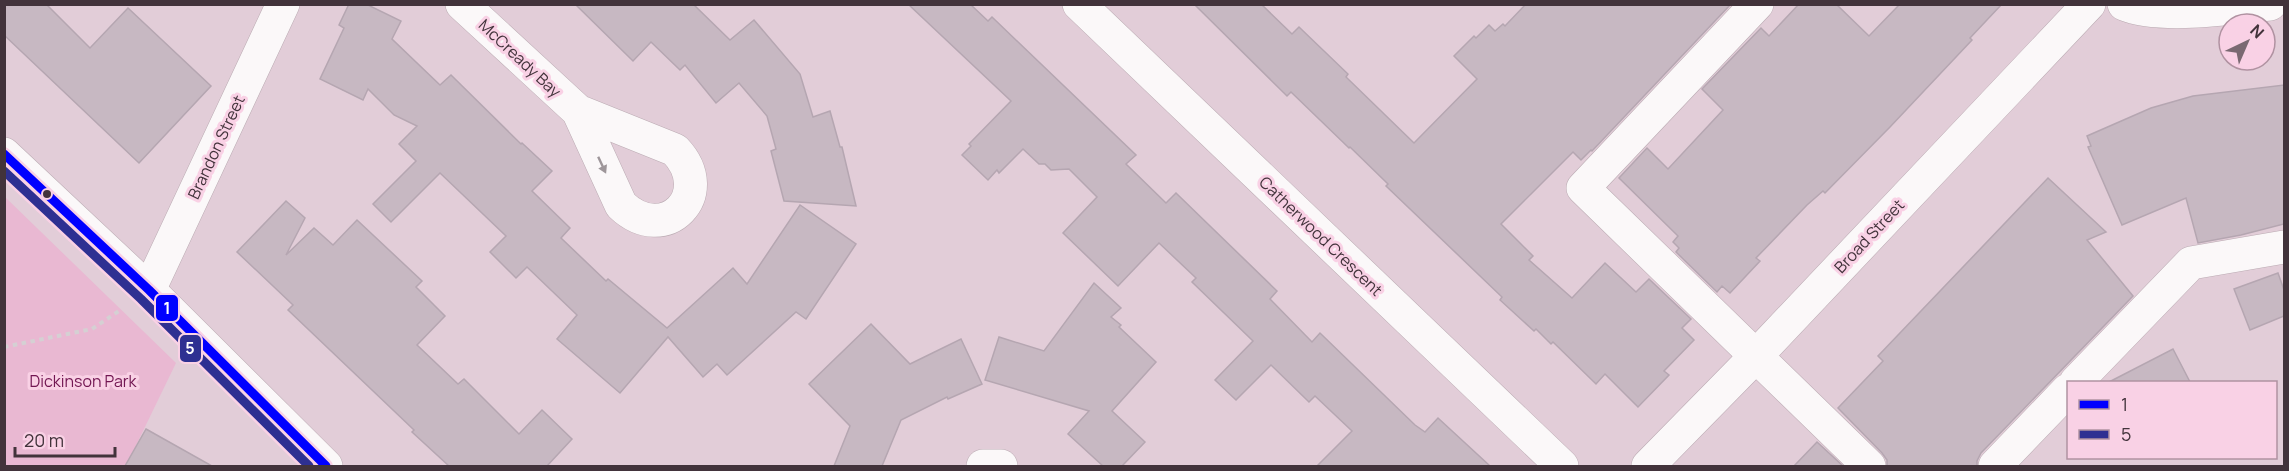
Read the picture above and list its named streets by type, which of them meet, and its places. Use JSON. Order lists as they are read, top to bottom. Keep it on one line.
{"streets":{"street":["McCready Bay","Brandon Street","Catherwood Crescent","Broad Street"]},"parks":["Dickinson Park"],"lines":["transit line 1","transit line 5"],"legend":["1","5"],"scale_bar":"20 m","north":"top right"}
